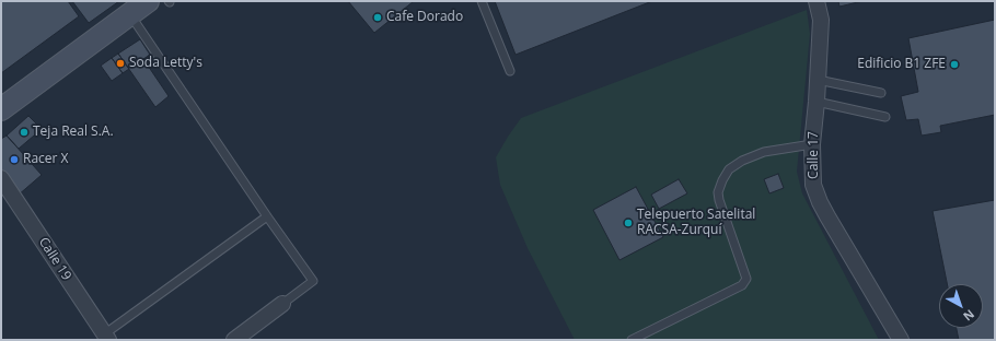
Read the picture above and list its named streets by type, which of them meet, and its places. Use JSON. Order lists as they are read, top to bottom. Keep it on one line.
{"streets":{"street":["Calle 17","Calle 19"]},"places":["Cafe Dorado","Soda Letty's","Edificio B1 ZFE","Teja Real S.A.","Racer X","Telepuerto Satelital RACSA-Zurquí"],"north":"bottom right"}
